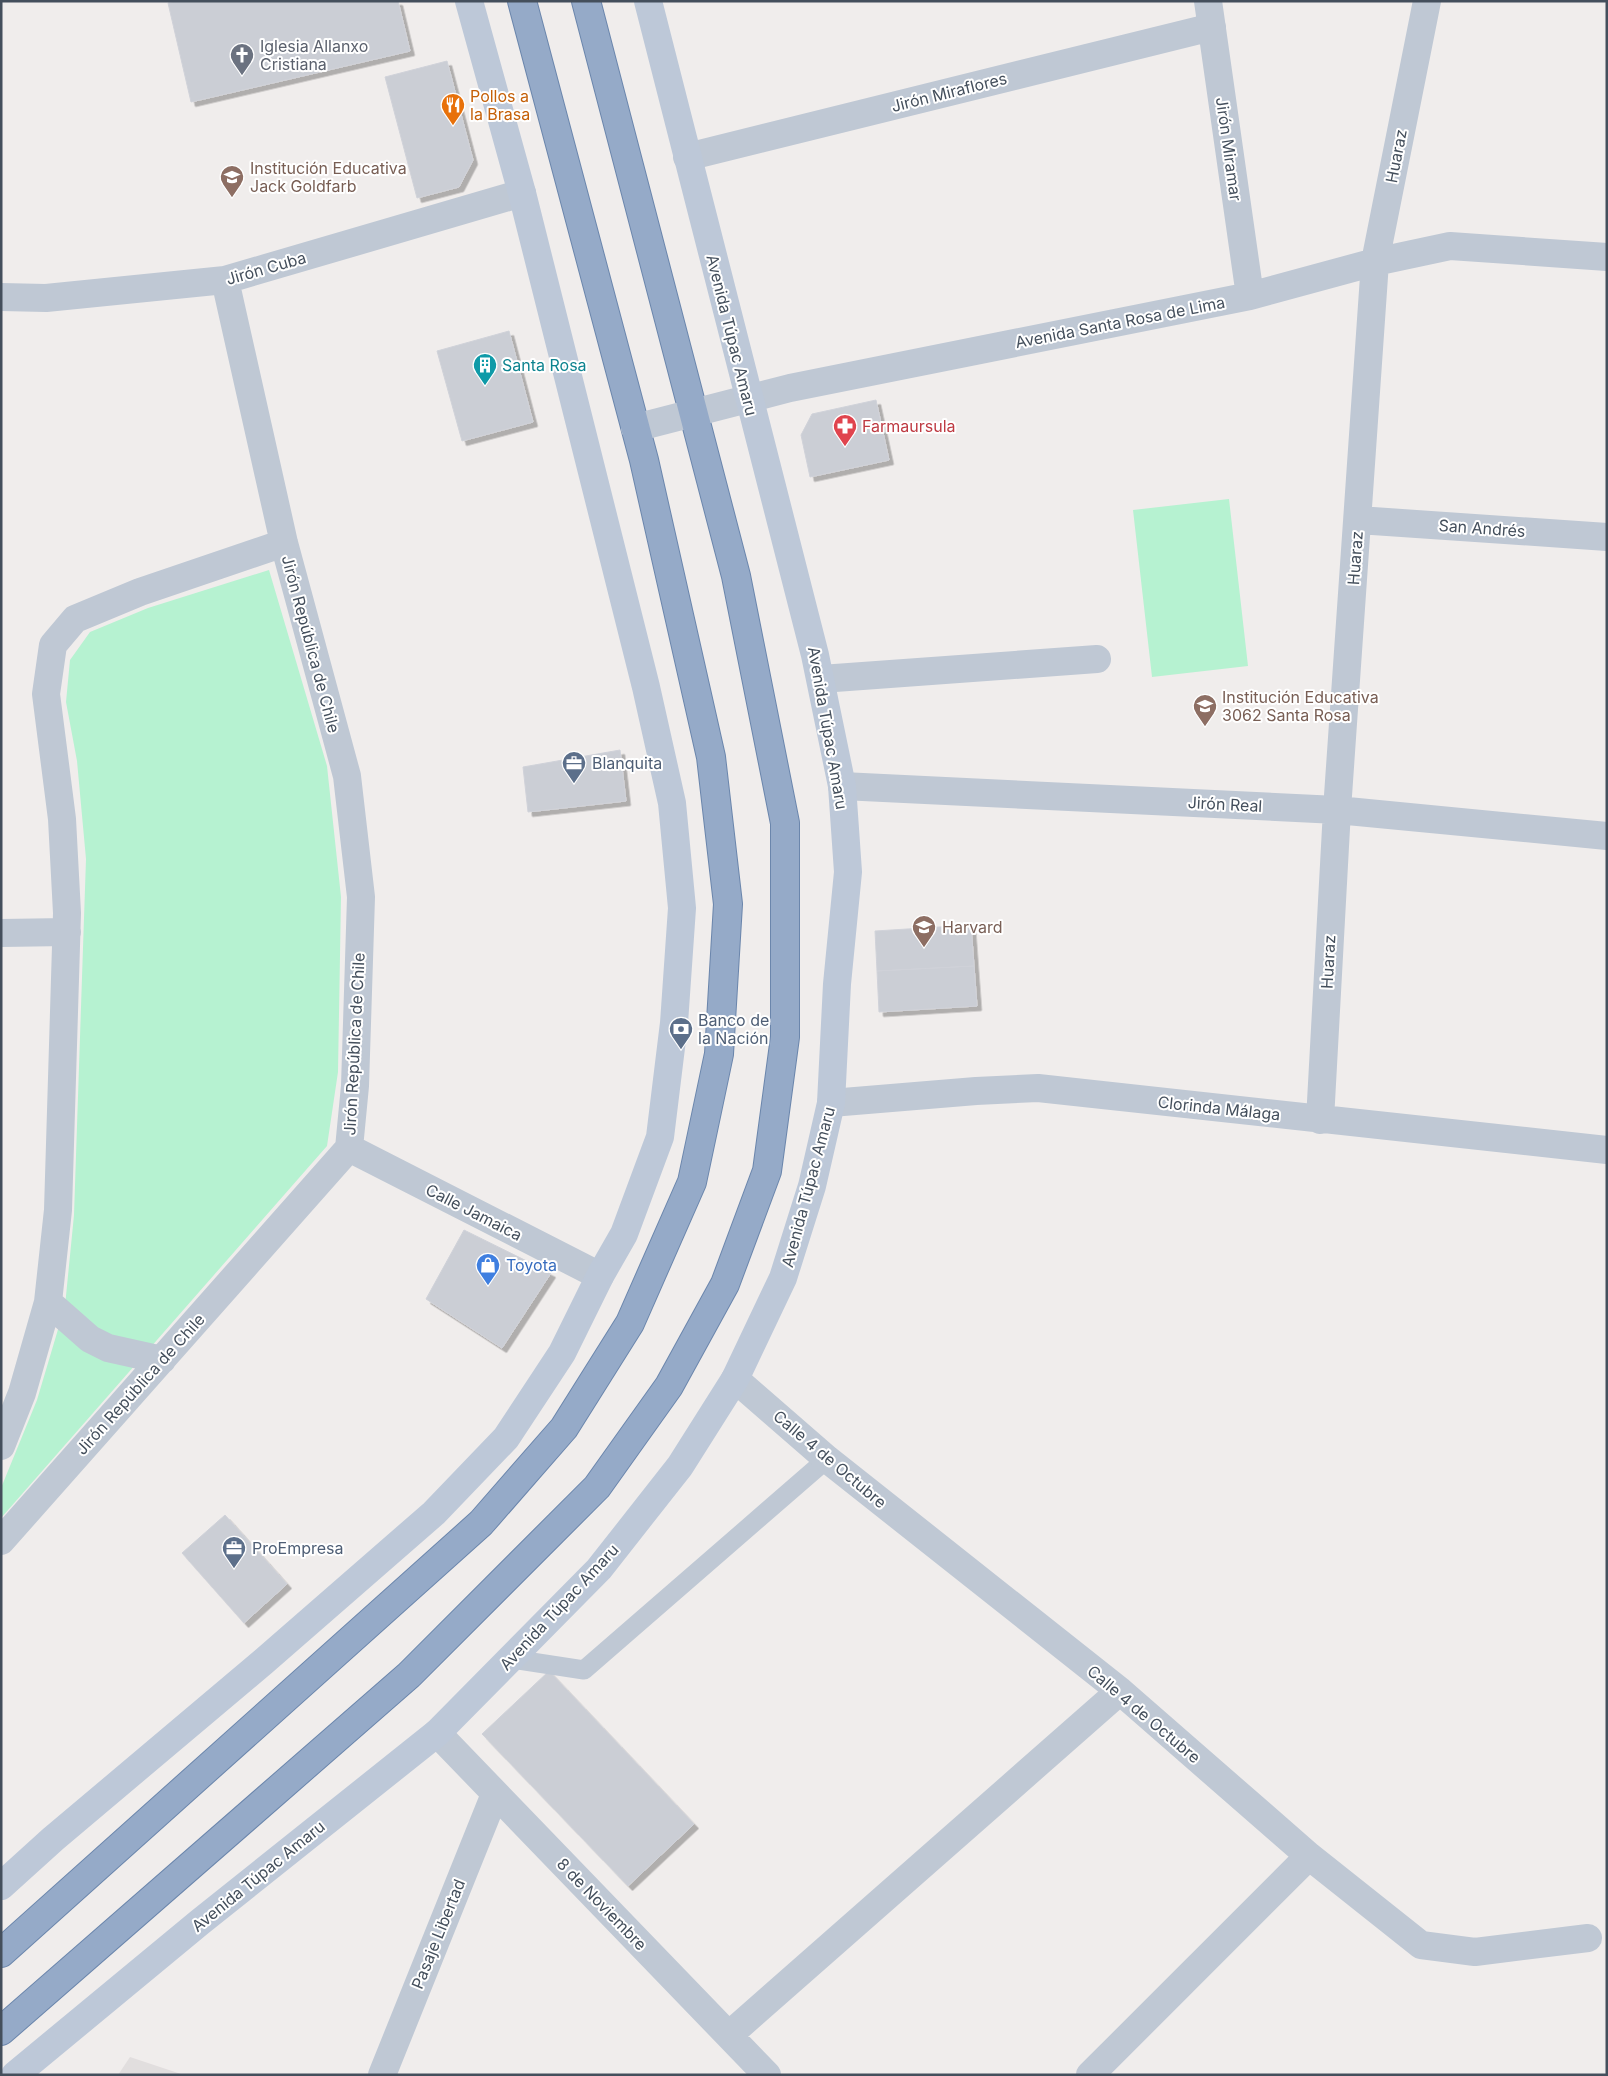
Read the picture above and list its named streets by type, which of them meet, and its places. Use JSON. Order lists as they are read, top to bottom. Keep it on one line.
{"streets":{"main road":["Avenida Túpac Amaru"],"street":["Jirón Miraflores","Jirón Miramar","Huaraz","Jirón Cuba","Avenida Santa Rosa de Lima","San Andrés","Jirón República de Chile","Jirón Real","Clorinda Málaga","Calle Jamaica","Calle 4 de Octubre","8 de Noviembre","Pasaje Libertad"]},"crossings":[["Jirón Miraflores","Jirón Miramar"],["Jirón Miraflores","Avenida Túpac Amaru"],["Jirón Miramar","Avenida Santa Rosa de Lima"],["Huaraz","Avenida Santa Rosa de Lima"],["Huaraz","San Andrés"],["Huaraz","Jirón Real"],["Huaraz","Clorinda Málaga"],["Jirón Cuba","Jirón República de Chile"],["Avenida Santa Rosa de Lima","Avenida Túpac Amaru"],["Avenida Túpac Amaru","Jirón Real"],["Avenida Túpac Amaru","Clorinda Málaga"],["Avenida Túpac Amaru","Calle 4 de Octubre"],["Avenida Túpac Amaru","8 de Noviembre"],["Jirón República de Chile","Calle Jamaica"],["8 de Noviembre","Pasaje Libertad"]],"places":{"church":["Iglesia Allanxo Cristiana"],"restaurant":["Pollos a la Brasa"],"school or university":["Institución Educativa Jack Goldfarb","Institución Educativa 3062 Santa Rosa","Harvard"],"building":["Santa Rosa"],"pharmacy":["Farmaursula"],"office":["Blanquita","ProEmpresa"],"bank":["Banco de la Nación"],"shop":["Toyota"]}}
